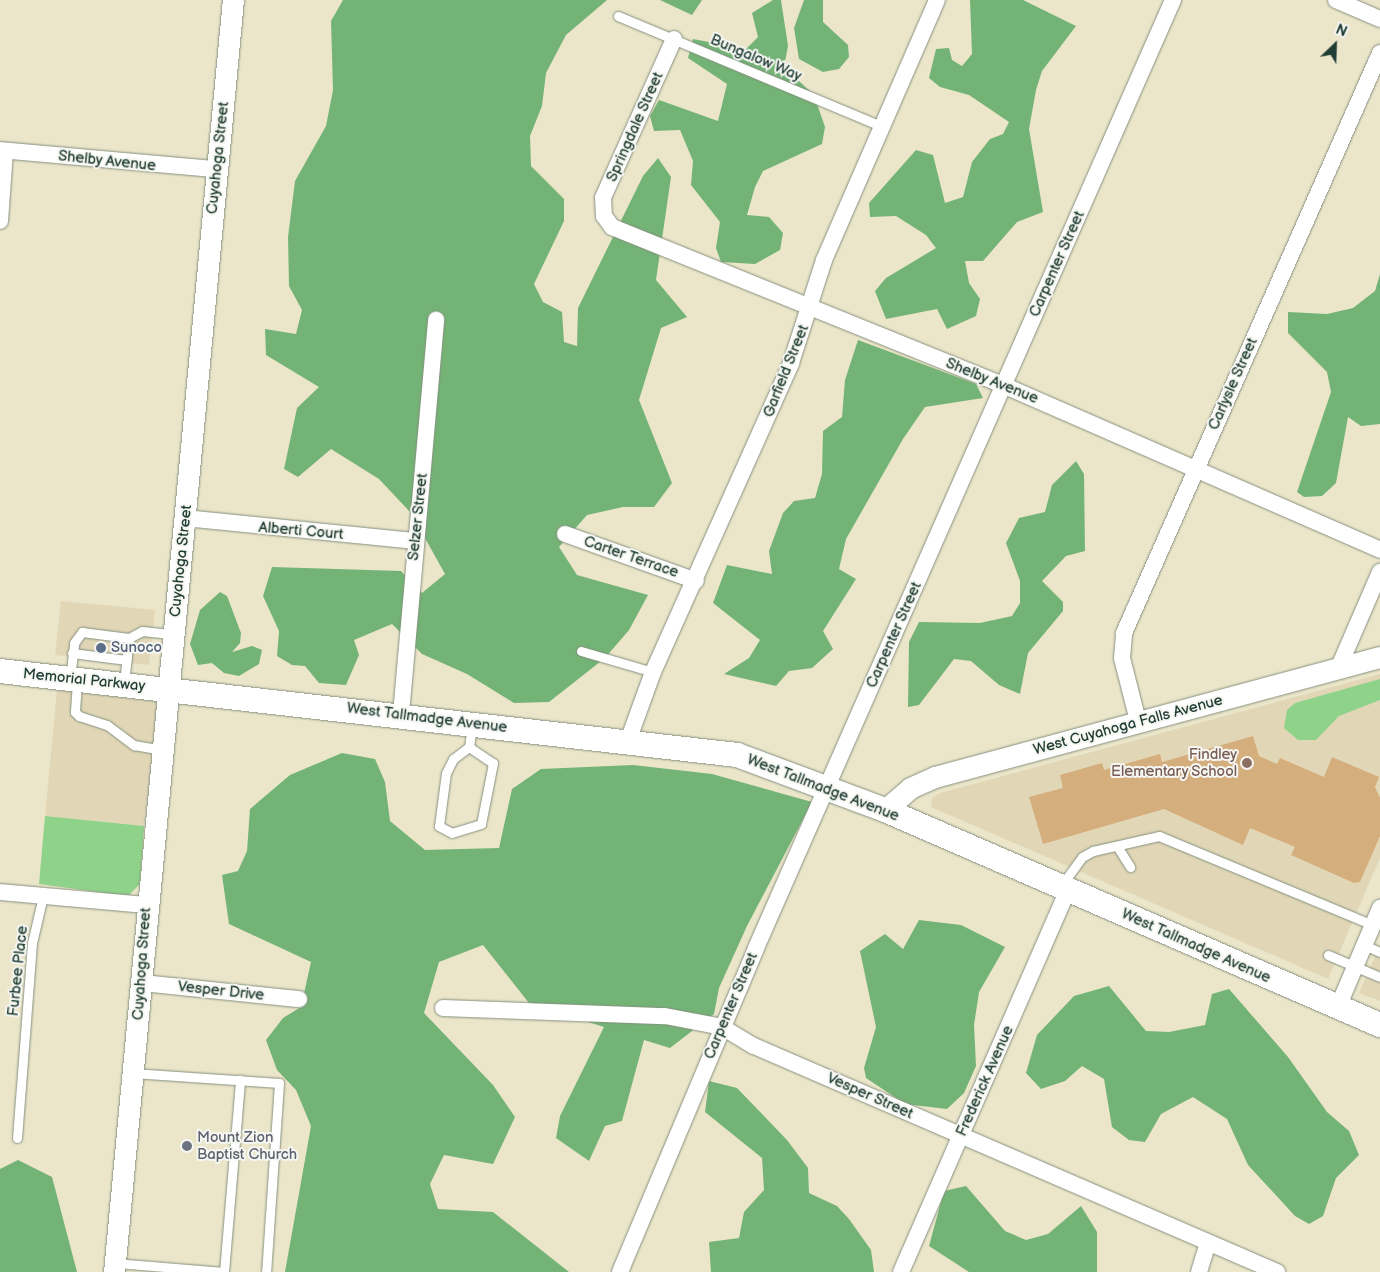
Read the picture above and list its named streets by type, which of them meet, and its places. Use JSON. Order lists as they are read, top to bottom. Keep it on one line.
{"streets":{"main road":["Memorial Parkway","West Tallmadge Avenue"],"street":["Springdale Street","Cuyahoga Street","Shelby Avenue","Carpenter Street","Garfield Street","Carlysle Street","Selzer Street","Alberti Court","Carter Terrace","West Cuyahoga Falls Avenue","Vesper Drive","Frederick Avenue","Vesper Street"],"lane":["Bungalow Way","Furbee Place"]},"crossings":[["Bungalow Way","Springdale Street"],["Bungalow Way","Garfield Street"],["Springdale Street","Shelby Avenue"],["Cuyahoga Street","Shelby Avenue"],["Cuyahoga Street","Alberti Court"],["Cuyahoga Street","Memorial Parkway"],["Cuyahoga Street","West Tallmadge Avenue"],["Cuyahoga Street","Vesper Drive"],["Shelby Avenue","Carpenter Street"],["Shelby Avenue","Garfield Street"],["Shelby Avenue","Carlysle Street"],["Carpenter Street","West Tallmadge Avenue"],["Carpenter Street","Vesper Street"],["Garfield Street","Carter Terrace"],["Garfield Street","West Tallmadge Avenue"],["Carlysle Street","West Cuyahoga Falls Avenue"],["Selzer Street","Alberti Court"],["Selzer Street","West Tallmadge Avenue"],["Memorial Parkway","West Tallmadge Avenue"],["West Tallmadge Avenue","West Cuyahoga Falls Avenue"],["West Tallmadge Avenue","Frederick Avenue"],["Frederick Avenue","Vesper Street"]],"places":["Sunoco","Findley Elementary School","Mount Zion Baptist Church"],"north":"top right"}
